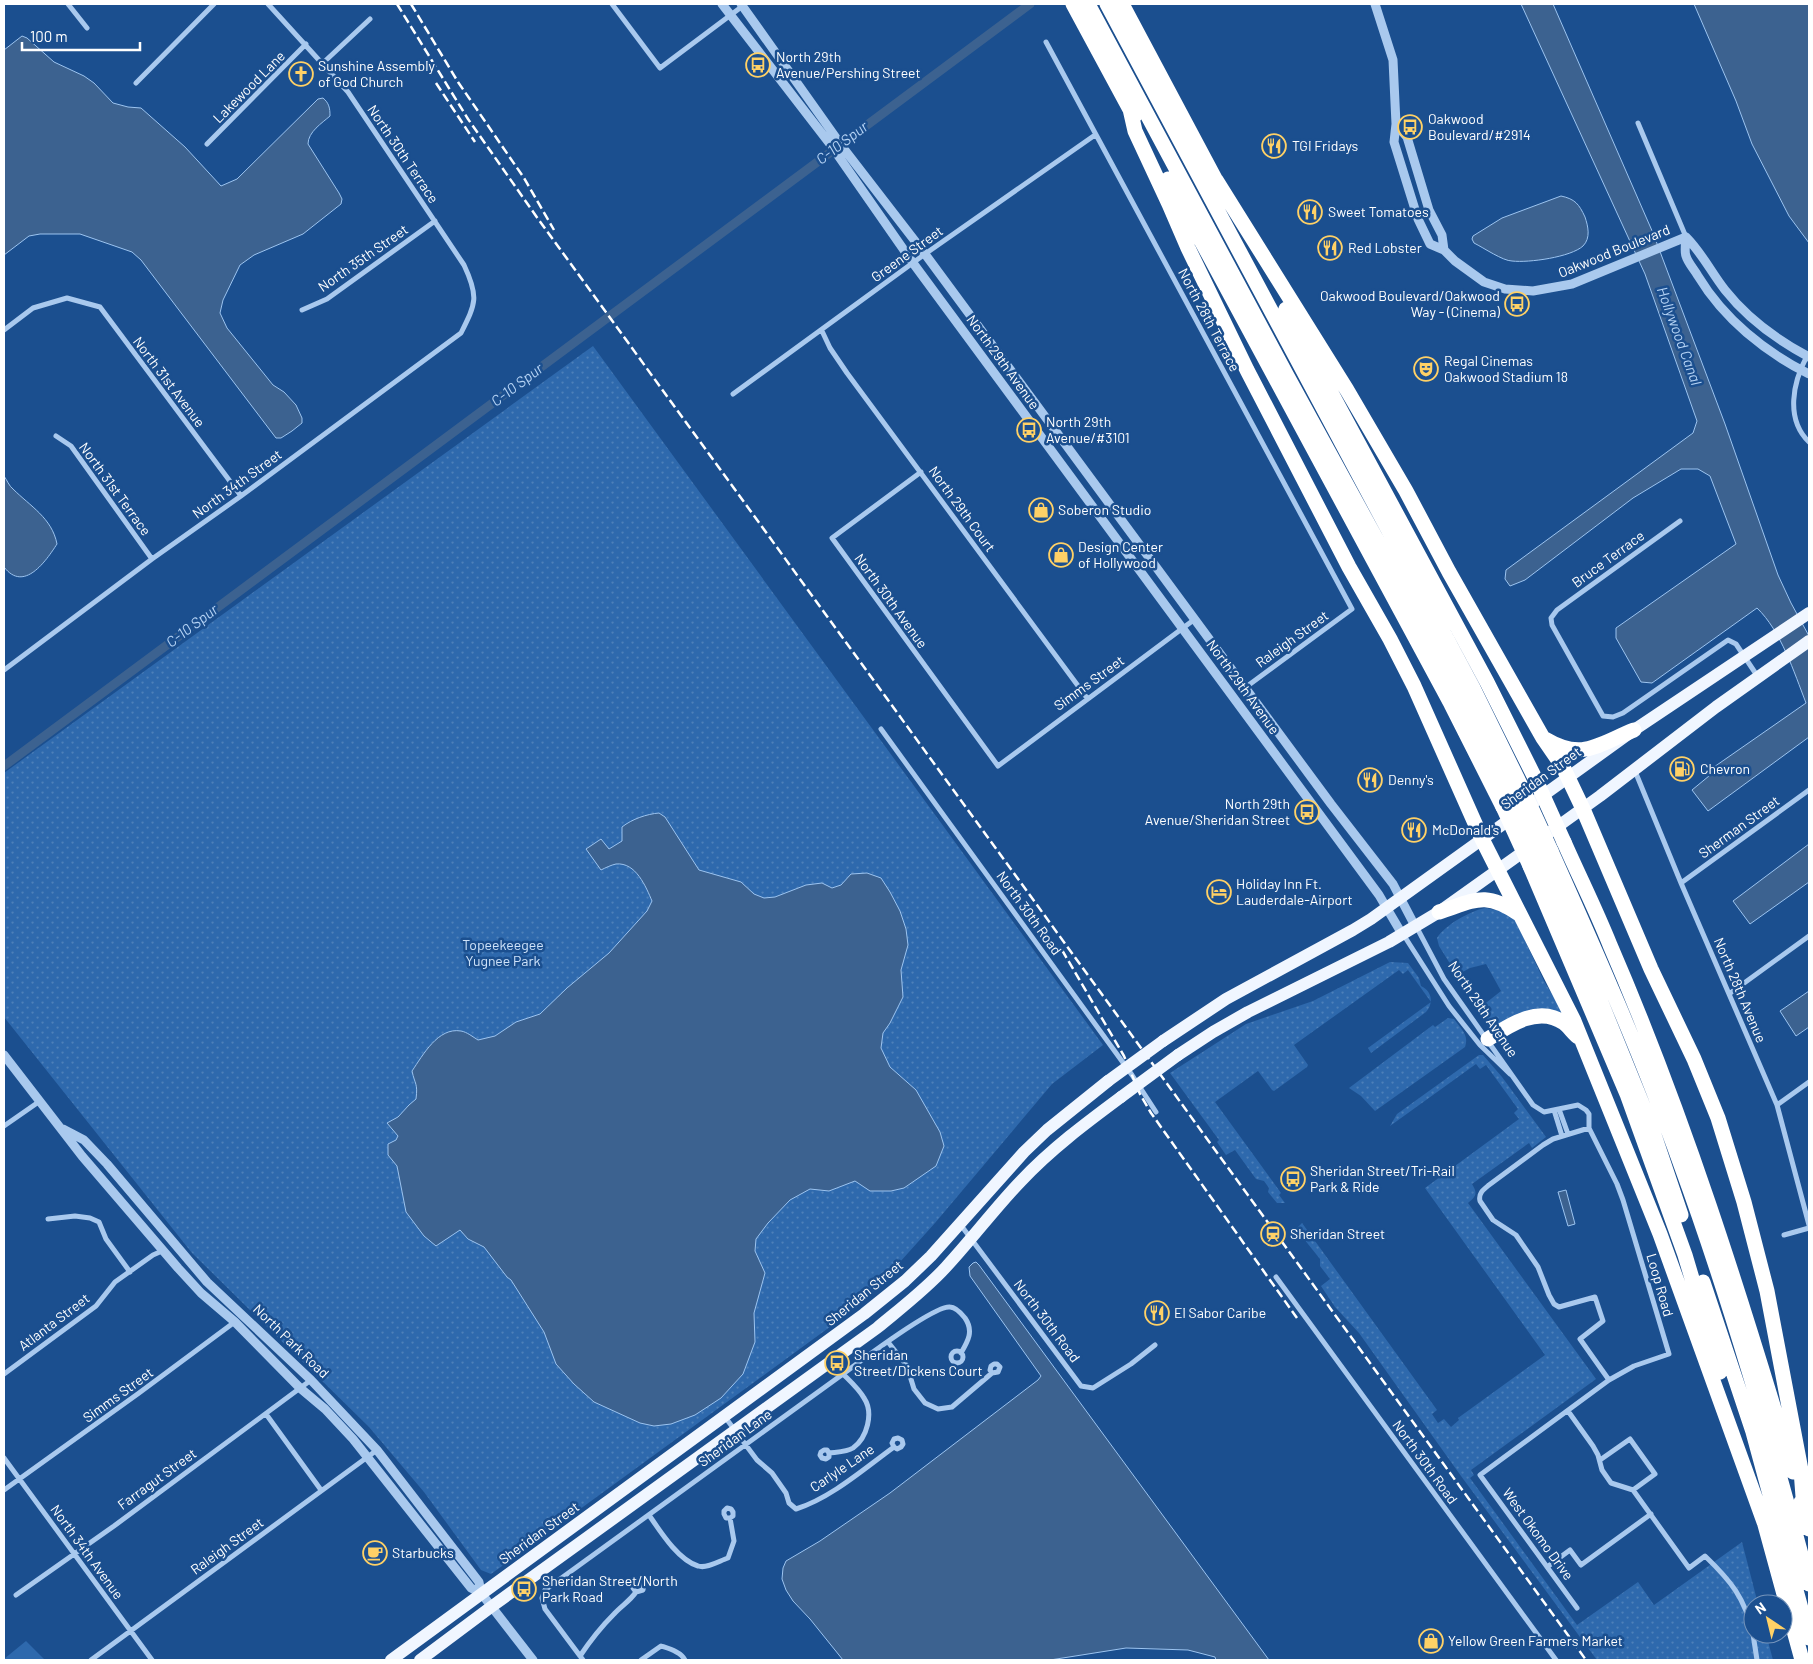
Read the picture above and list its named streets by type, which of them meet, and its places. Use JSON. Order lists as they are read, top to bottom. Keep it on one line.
{"streets":{"main road":["Sheridan Street"],"street":["Lakewood Lane","North 30th Terrace","Oakwood Boulevard","Greene Street","North 35th Street","North 28th Terrace","North 29th Avenue","North 31st Avenue","North 34th Street","North 31st Terrace","North 29th Court","Bruce Terrace","North 30th Avenue","Raleigh Street","Simms Street","Sherman Street","North 30th Road","North 28th Avenue","Loop Road","Atlanta Street","North Park Road","Sheridan Lane","Carlyle Lane","Farragut Street","West Okomo Drive","North 34th Avenue"]},"crossings":[["Lakewood Lane","North 30th Terrace"],["North 30th Terrace","North 35th Street"],["North 30th Terrace","North 34th Street"],["Greene Street","North 28th Terrace"],["Greene Street","North 29th Avenue"],["Greene Street","North 29th Court"],["North 28th Terrace","Raleigh Street"],["North 29th Avenue","Raleigh Street"],["North 29th Avenue","Simms Street"],["North 29th Avenue","Sheridan Street"],["North 31st Avenue","North 34th Street"],["North 34th Street","North 31st Terrace"],["North 29th Court","North 30th Avenue"],["North 29th Court","Simms Street"],["Bruce Terrace","Sheridan Street"],["North 30th Avenue","Simms Street"],["Raleigh Street","North Park Road"],["Raleigh Street","North 34th Avenue"],["Simms Street","North Park Road"],["Simms Street","North 34th Avenue"],["Sheridan Street","North 30th Road"],["Sheridan Street","North Park Road"],["Sherman Street","North 28th Avenue"],["Atlanta Street","North Park Road"],["North Park Road","Farragut Street"],["Sheridan Lane","Carlyle Lane"],["Farragut Street","North 34th Avenue"]],"water":["C-10 Spur","Hollywood Canal"],"parks":["Topeekeegee Yugnee Park"],"places":{"bus stop":["North 29th Avenue/Pershing Street","Oakwood Boulevard/#2914","Oakwood Boulevard/Oakwood Way - (Cinema)","North 29th Avenue/#3101","North 29th Avenue/Sheridan Street","Sheridan Street/Tri-Rail Park & Ride","Sheridan Street/Dickens Court","Sheridan Street/North Park Road"],"church":["Sunshine Assembly of God Church"],"restaurant":["TGI Fridays","Sweet Tomatoes","Red Lobster","Denny's","McDonald's","El Sabor Caribe"],"theatre":["Regal Cinemas Oakwood Stadium 18"],"shop":["Soberon Studio","Design Center of Hollywood","Yellow Green Farmers Market"],"fuel station":["Chevron"],"hotel":["Holiday Inn Ft. Lauderdale-Airport"],"station":["Sheridan Street"],"cafe":["Starbucks"]},"scale_bar":"100 m","north":"top left"}
